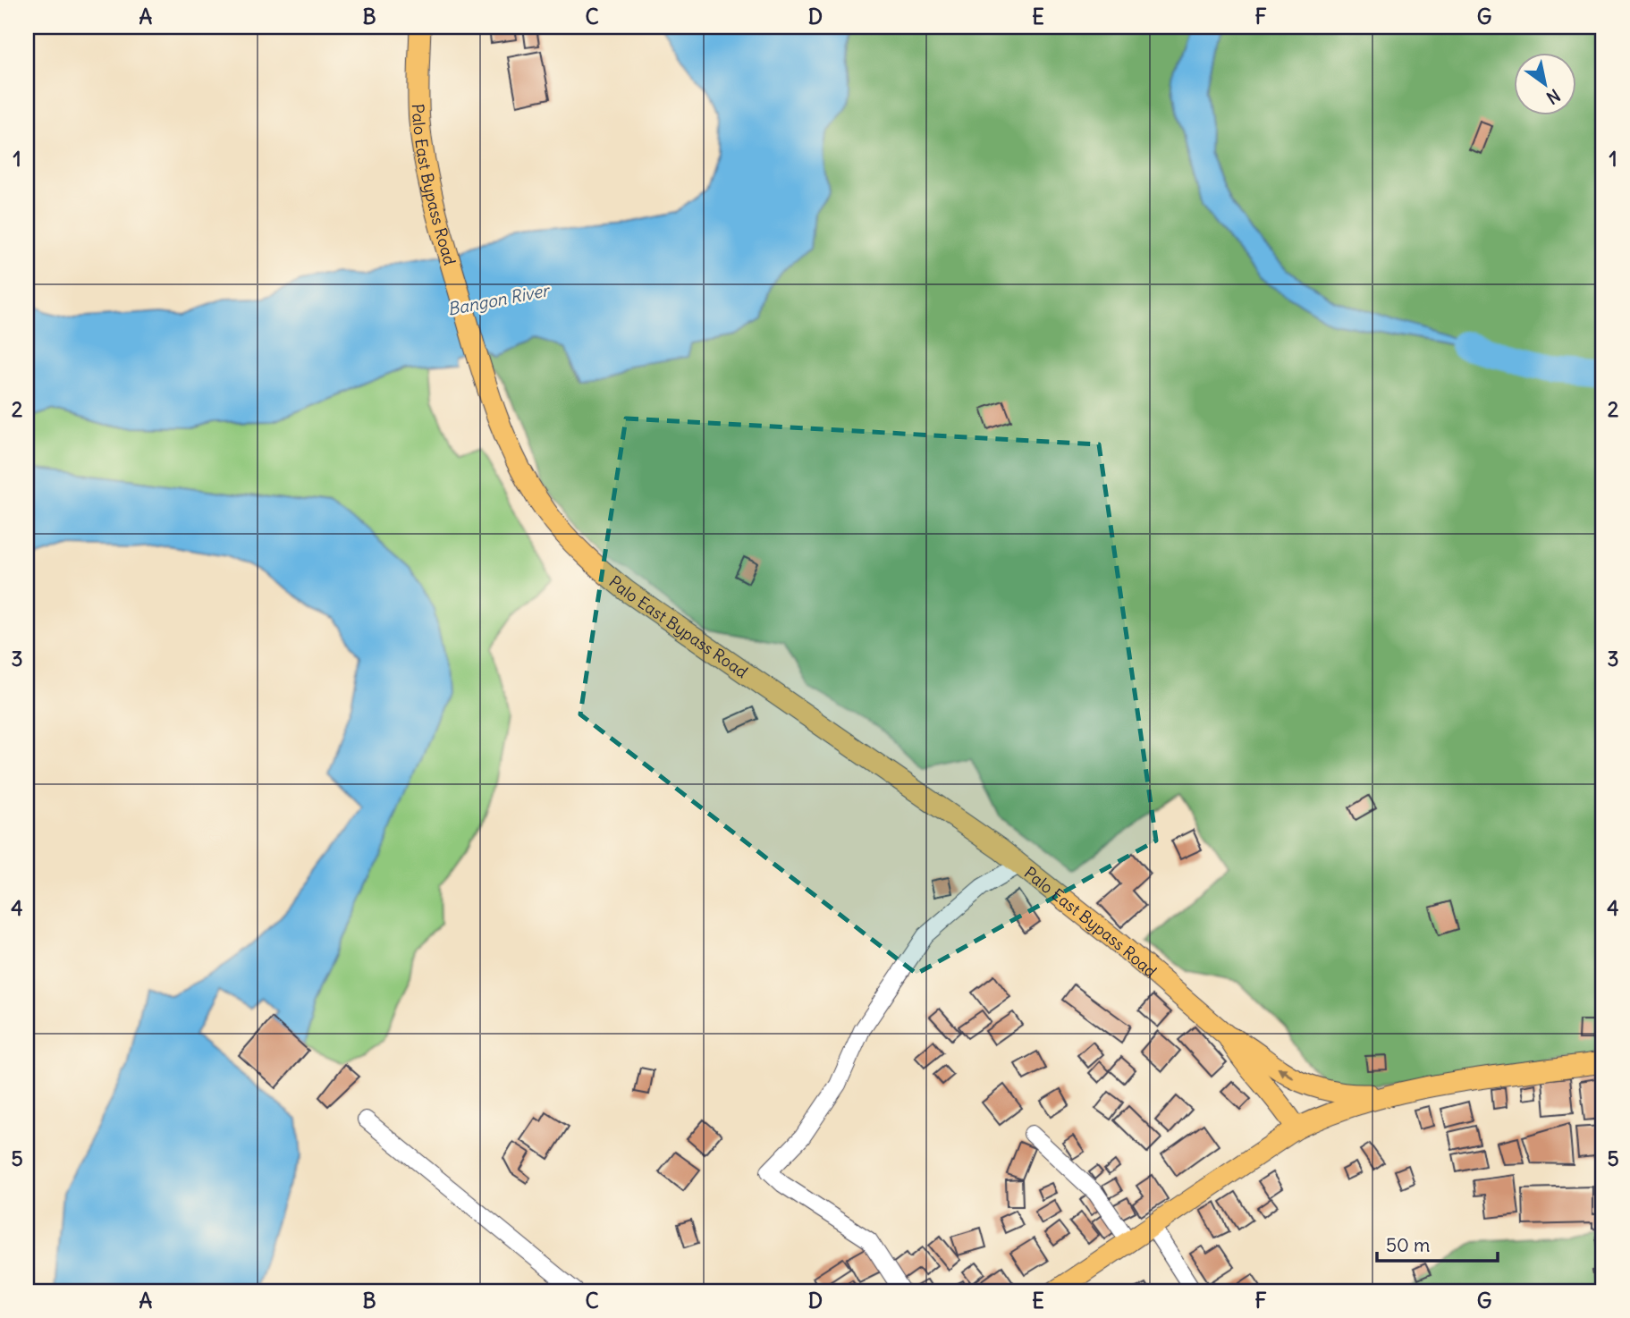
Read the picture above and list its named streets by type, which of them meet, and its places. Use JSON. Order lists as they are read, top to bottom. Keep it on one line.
{"streets":{"main road":["Palo East Bypass Road"]},"water":["Bangon River"],"scale_bar":"50 m","north":"bottom right","grid":{"columns":["A","B","C","D","E","F","G"],"rows":["1","2","3","4","5"]}}
